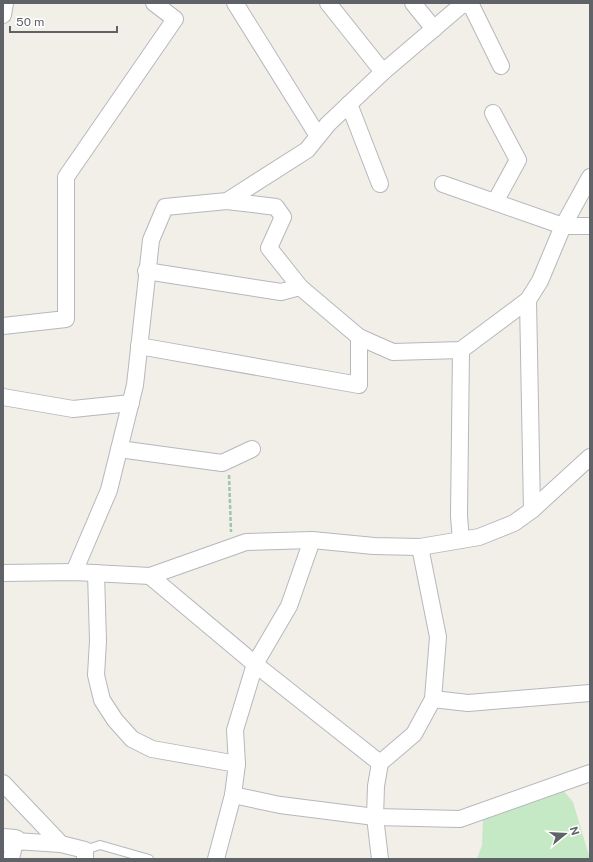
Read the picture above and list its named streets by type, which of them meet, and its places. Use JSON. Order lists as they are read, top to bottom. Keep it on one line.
{"scale_bar":"50 m","north":"right"}
